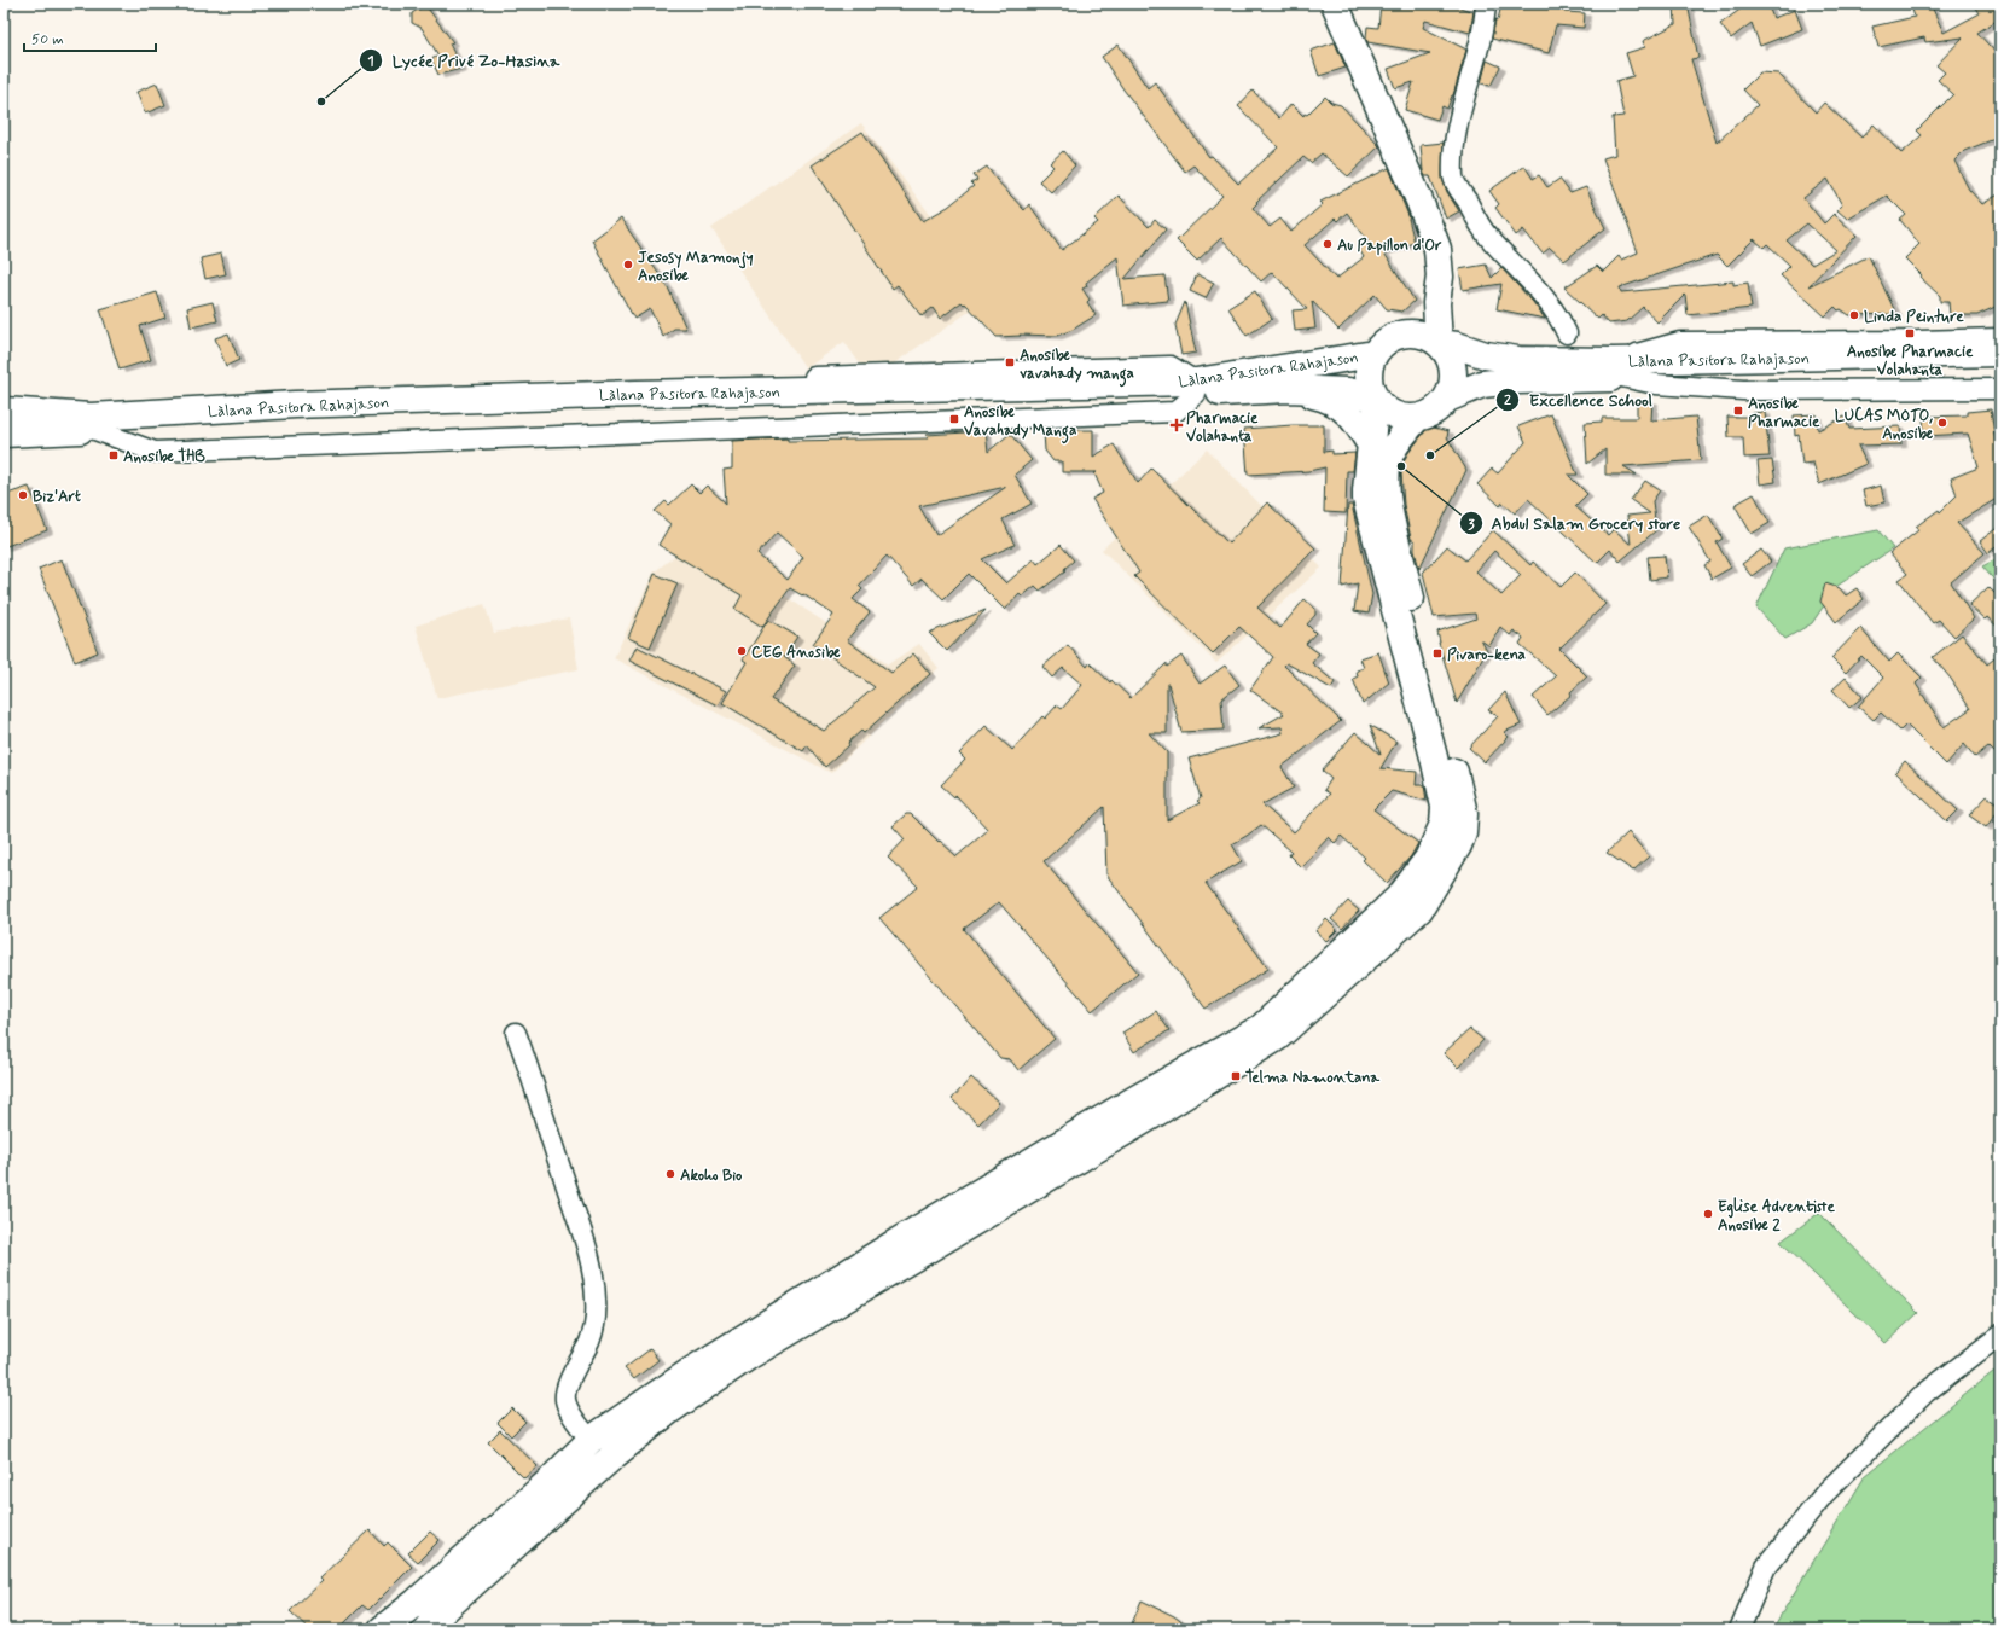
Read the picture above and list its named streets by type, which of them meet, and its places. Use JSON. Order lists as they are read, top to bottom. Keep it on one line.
{"streets":{"street":["Làlana Pasitora Rahajason"]},"places":{"other":["Lycée Privé Zo-Hasina","Au Papillon d'Or","Jesosy Mamonjy Anosibe","Linda Peinture","LUCAS MOTO, Anosibe","Excellence School","Abdul Salam Grocery store","Biz'Art","CEG Anosibe","Akoho Bio","Eglise Adventiste Anosibe 2"],"transit":["Anosibe Pharmacie Volahanta","Anosibe vavahady manga","Anosibe Pharmacie","Anosibe Vavahady Manga","Anosibe THB","Pivaro-kena","Telma Namontana"],"health":["Pharmacie Volahanta"]},"scale_bar":"50 m"}
